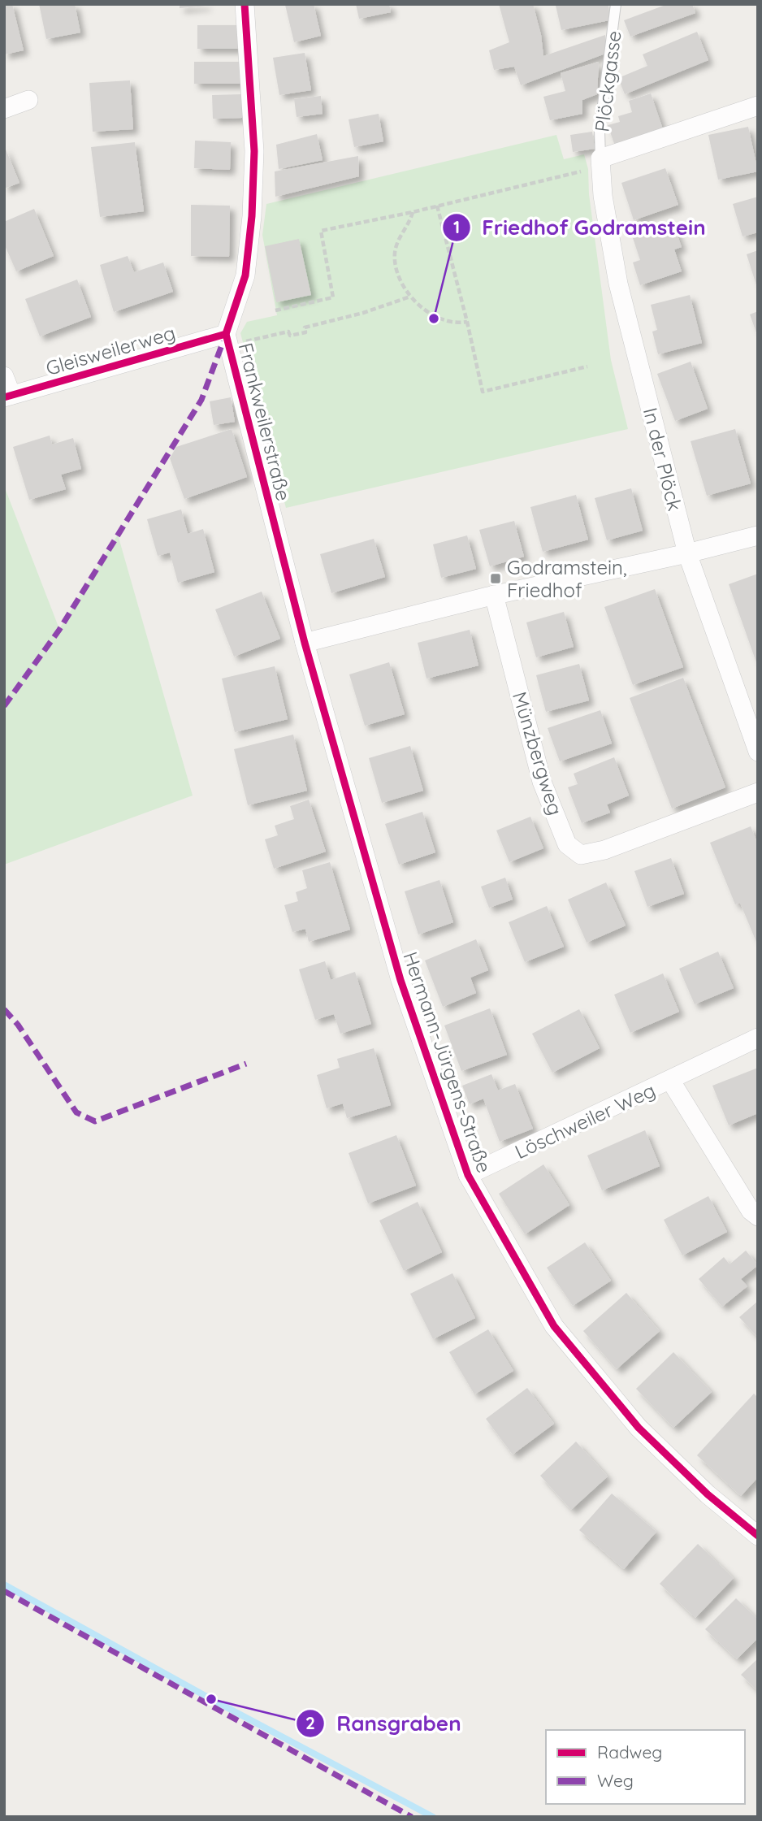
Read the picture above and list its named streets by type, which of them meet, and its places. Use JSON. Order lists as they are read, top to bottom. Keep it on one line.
{"streets":{"street":["Gleisweilerweg","Frankweilerstraße","In der Plöck","Münzbergweg","Hermann-Jürgens-Straße","Löschweiler Weg"],"lane":["Plöckgasse"]},"crossings":[["Plöckgasse","In der Plöck"],["Gleisweilerweg","Frankweilerstraße"],["Frankweilerstraße","Hermann-Jürgens-Straße"],["Hermann-Jürgens-Straße","Löschweiler Weg"]],"places":{"other":["Friedhof Godramstein","Ransgraben"],"transit":["Godramstein, Friedhof"]},"legend":["Radweg","Weg"]}
